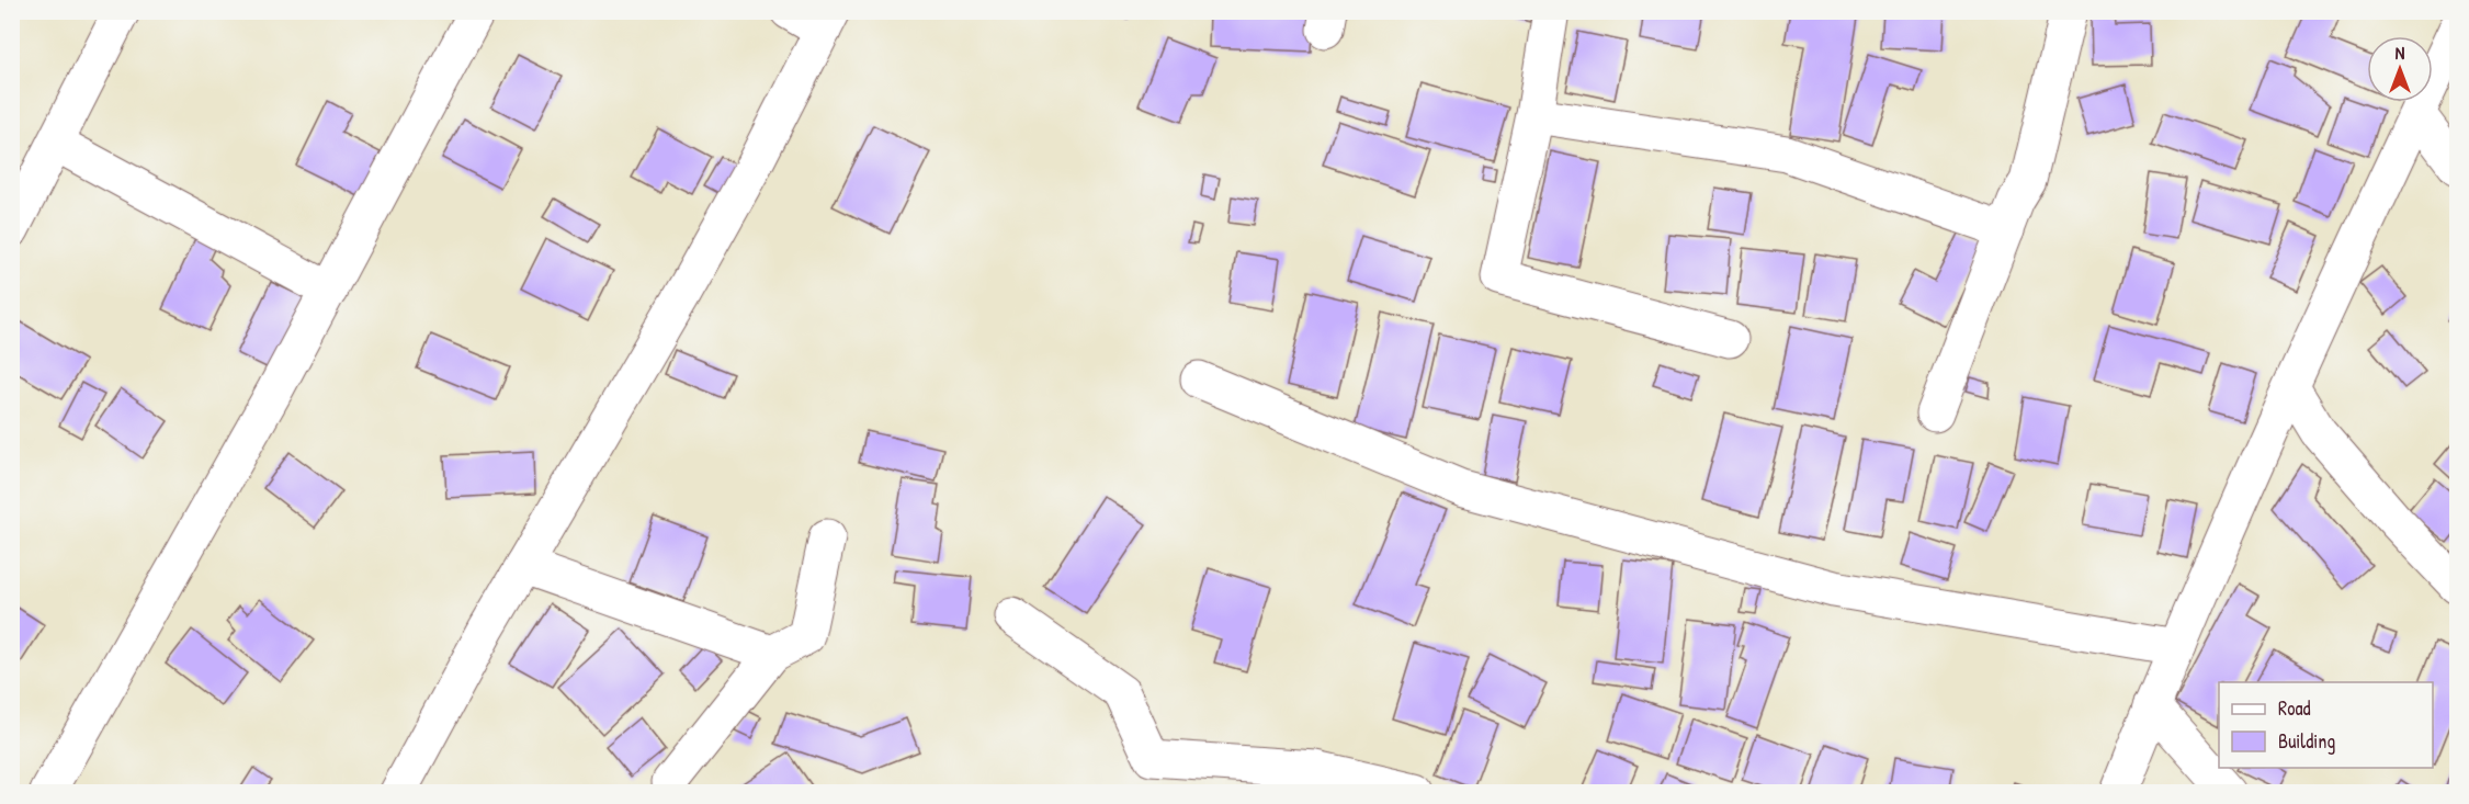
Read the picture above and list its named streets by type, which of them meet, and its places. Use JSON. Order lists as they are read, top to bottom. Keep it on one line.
{"legend":["Road","Building"],"north":"top"}
